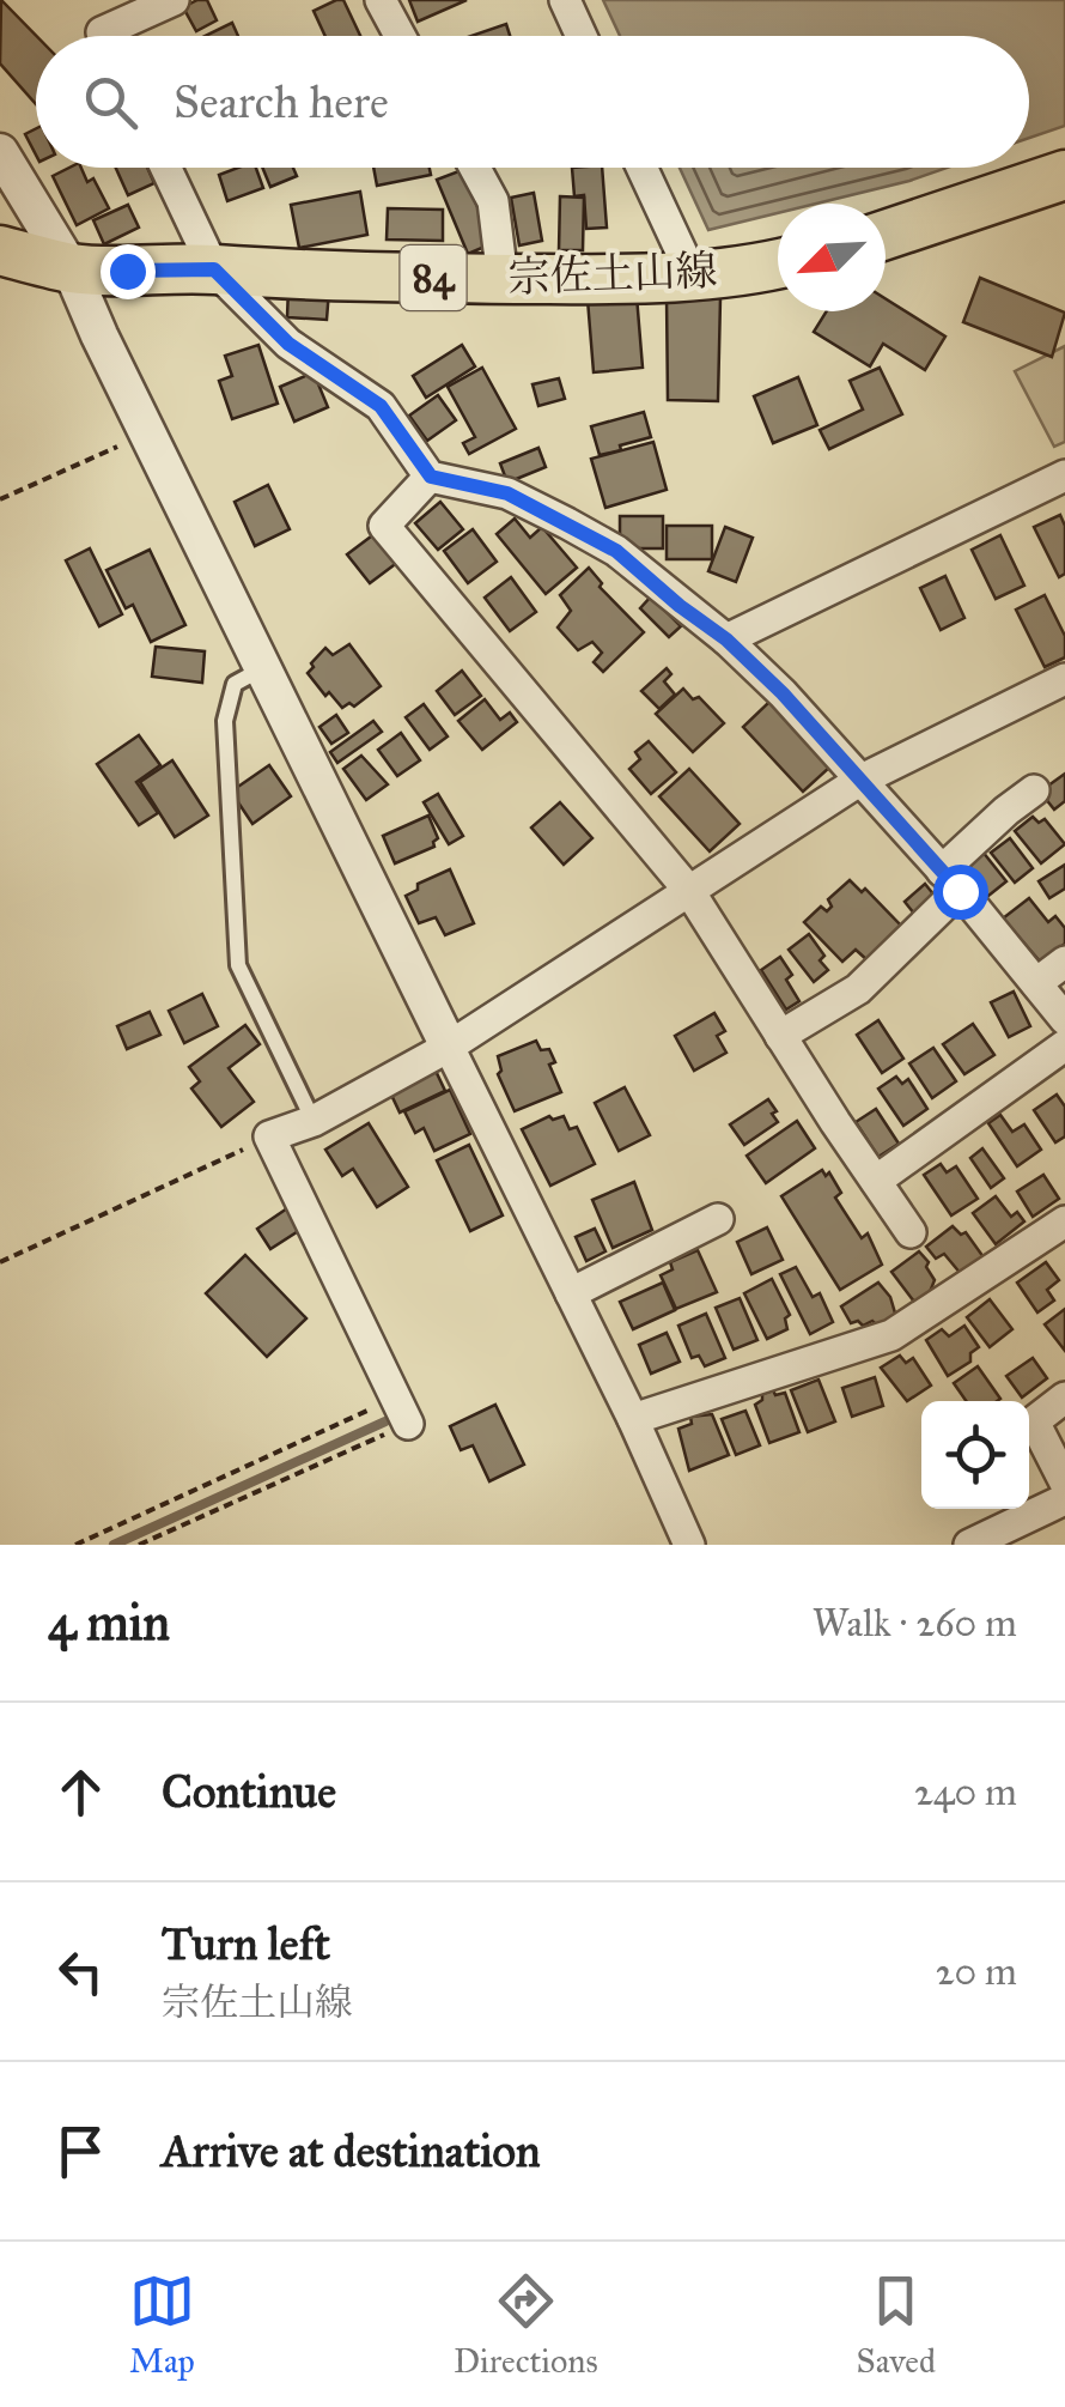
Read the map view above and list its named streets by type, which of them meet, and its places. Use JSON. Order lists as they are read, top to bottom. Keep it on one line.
{"streets":{"main road":["宗佐土山線","84"]},"north":"bottom left","page":{"search":"Search here","heading":["4 min","Walk · 260 m"],"list":[["Continue","240 m"],["Turn left","宗佐土山線","20 m"],"Arrive at destination"],"nav":["Map","Directions","Saved"]}}
